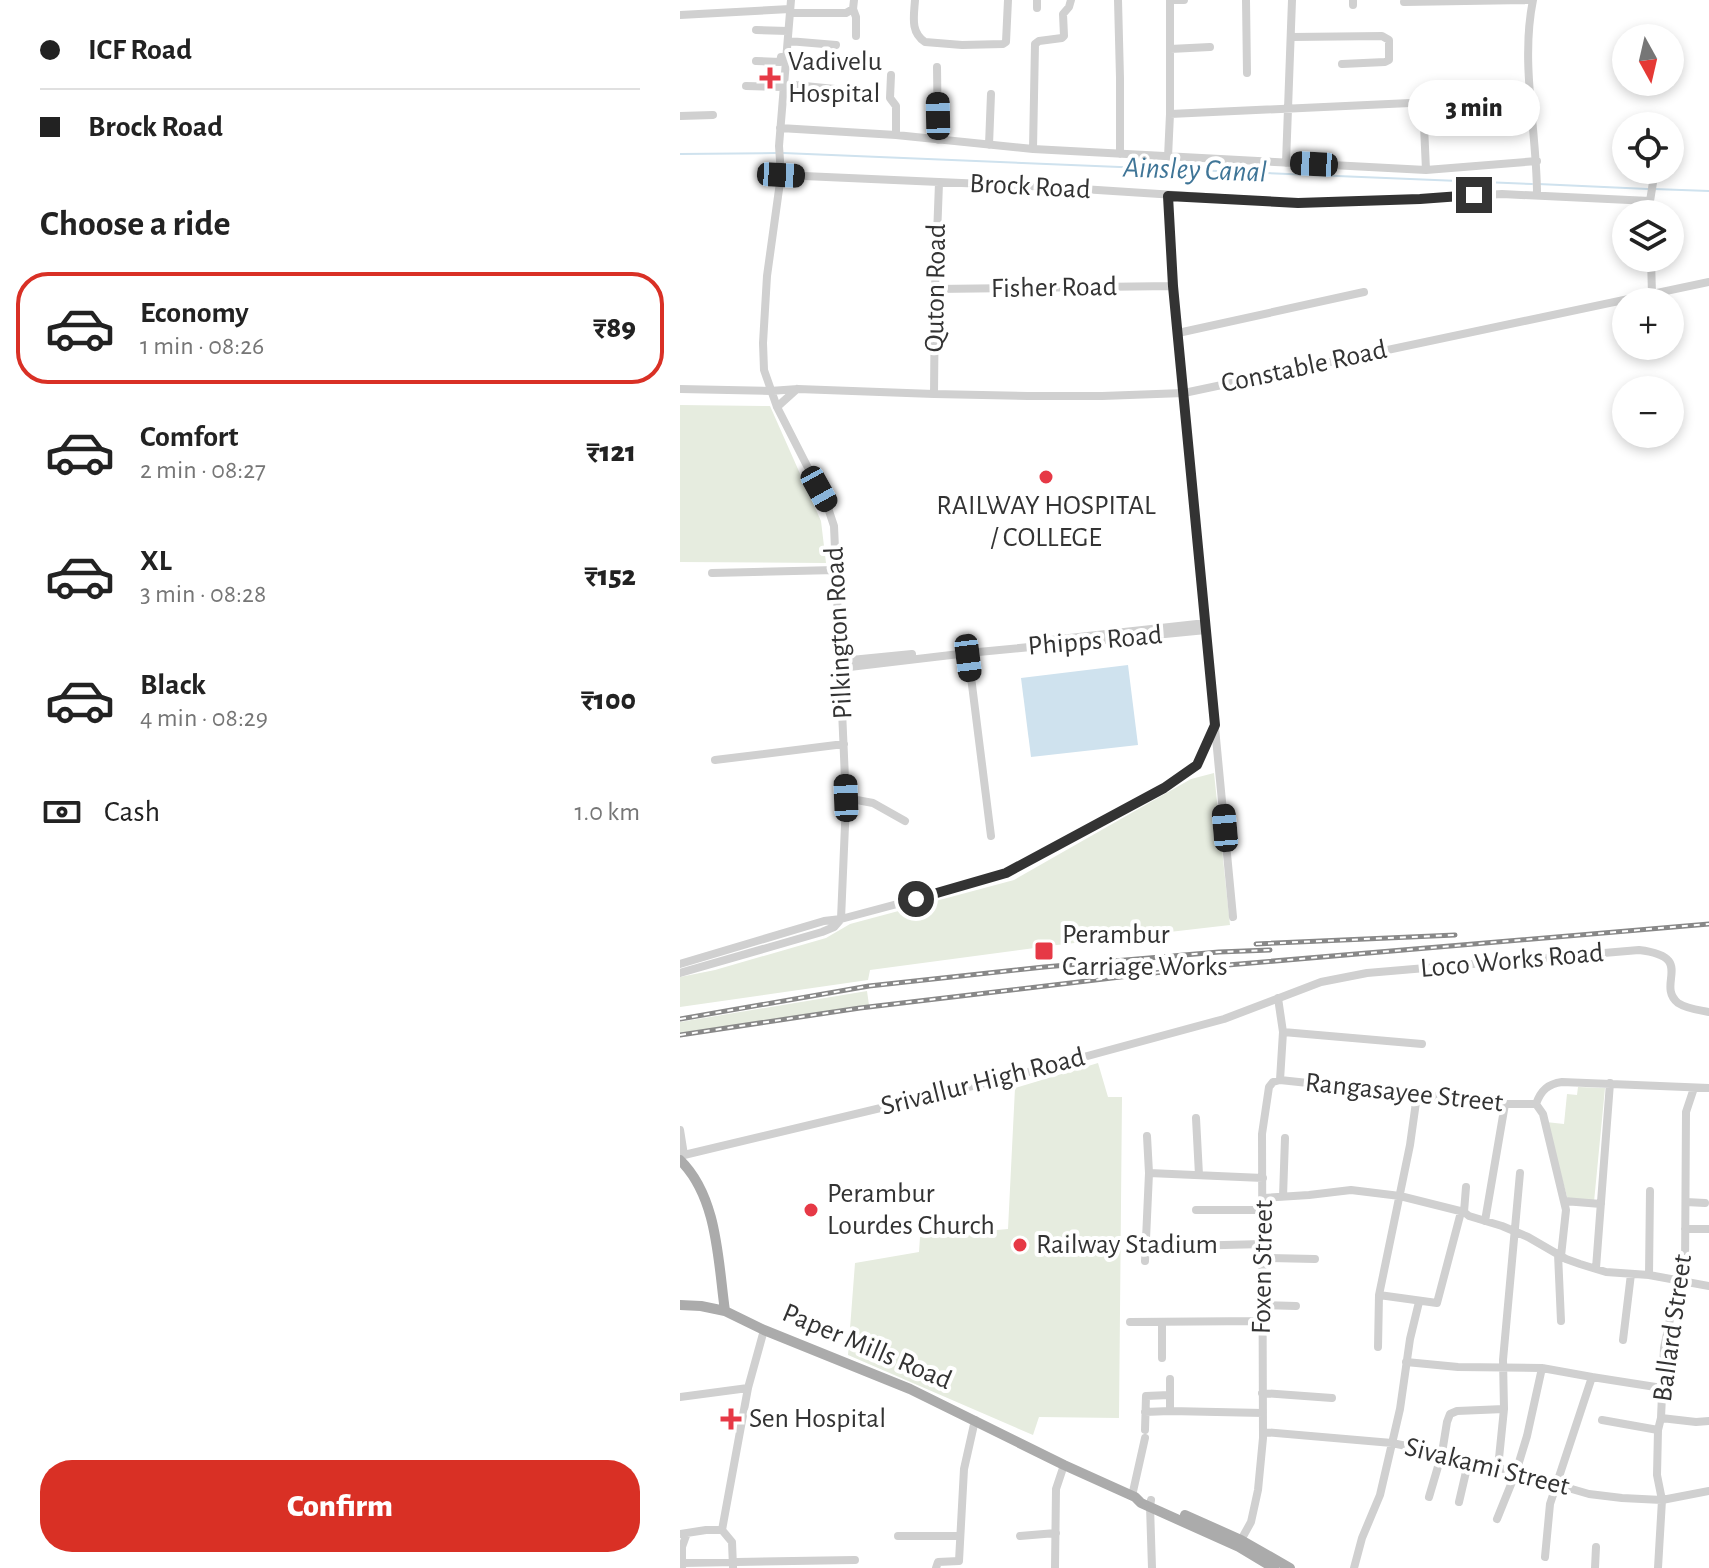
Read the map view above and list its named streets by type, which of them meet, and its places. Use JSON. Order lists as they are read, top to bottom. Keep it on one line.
{"streets":{"main road":["Paper Mills Road"],"street":["Brock Road","Quton Road","Fisher Road","Constable Road","Pilkington Road","Phipps Road","Loco Works Road","Srivallur High Road","Rangasayee Street","Foxen Street","Ballard Street","Sivakami Street"]},"crossings":[["Brock Road","Quton Road"],["Brock Road","Pilkington Road"],["Quton Road","Fisher Road"],["Quton Road","Constable Road"],["Constable Road","Pilkington Road"],["Pilkington Road","Phipps Road"],["Loco Works Road","Srivallur High Road"],["Loco Works Road","Foxen Street"],["Srivallur High Road","Foxen Street"],["Rangasayee Street","Foxen Street"],["Rangasayee Street","Ballard Street"],["Foxen Street","Paper Mills Road"],["Foxen Street","Sivakami Street"],["Ballard Street","Sivakami Street"]],"water":["Ainsley Canal"],"places":{"health":["Vadivelu Hospital","Sen Hospital"],"other":["RAILWAY HOSPITAL / COLLEGE","Perambur Lourdes Church","Railway Stadium"],"transit":["Perambur Carriage Works"]},"north":"bottom","page":{"banner":["ICF Road","Brock Road"],"map_buttons":["+","−"],"bubble":"3 min","heading":"Choose a ride","list":[{"name":"Economy","note":"1 min · 08:26","value":"₹89"},{"name":"Comfort","note":"2 min · 08:27","value":"₹121"},{"name":"XL","note":"3 min · 08:28","value":"₹152"},{"name":"Black","note":"4 min · 08:29","value":"₹100"}],"pay":["Cash","1.0 km"],"buttons":"Confirm"}}
